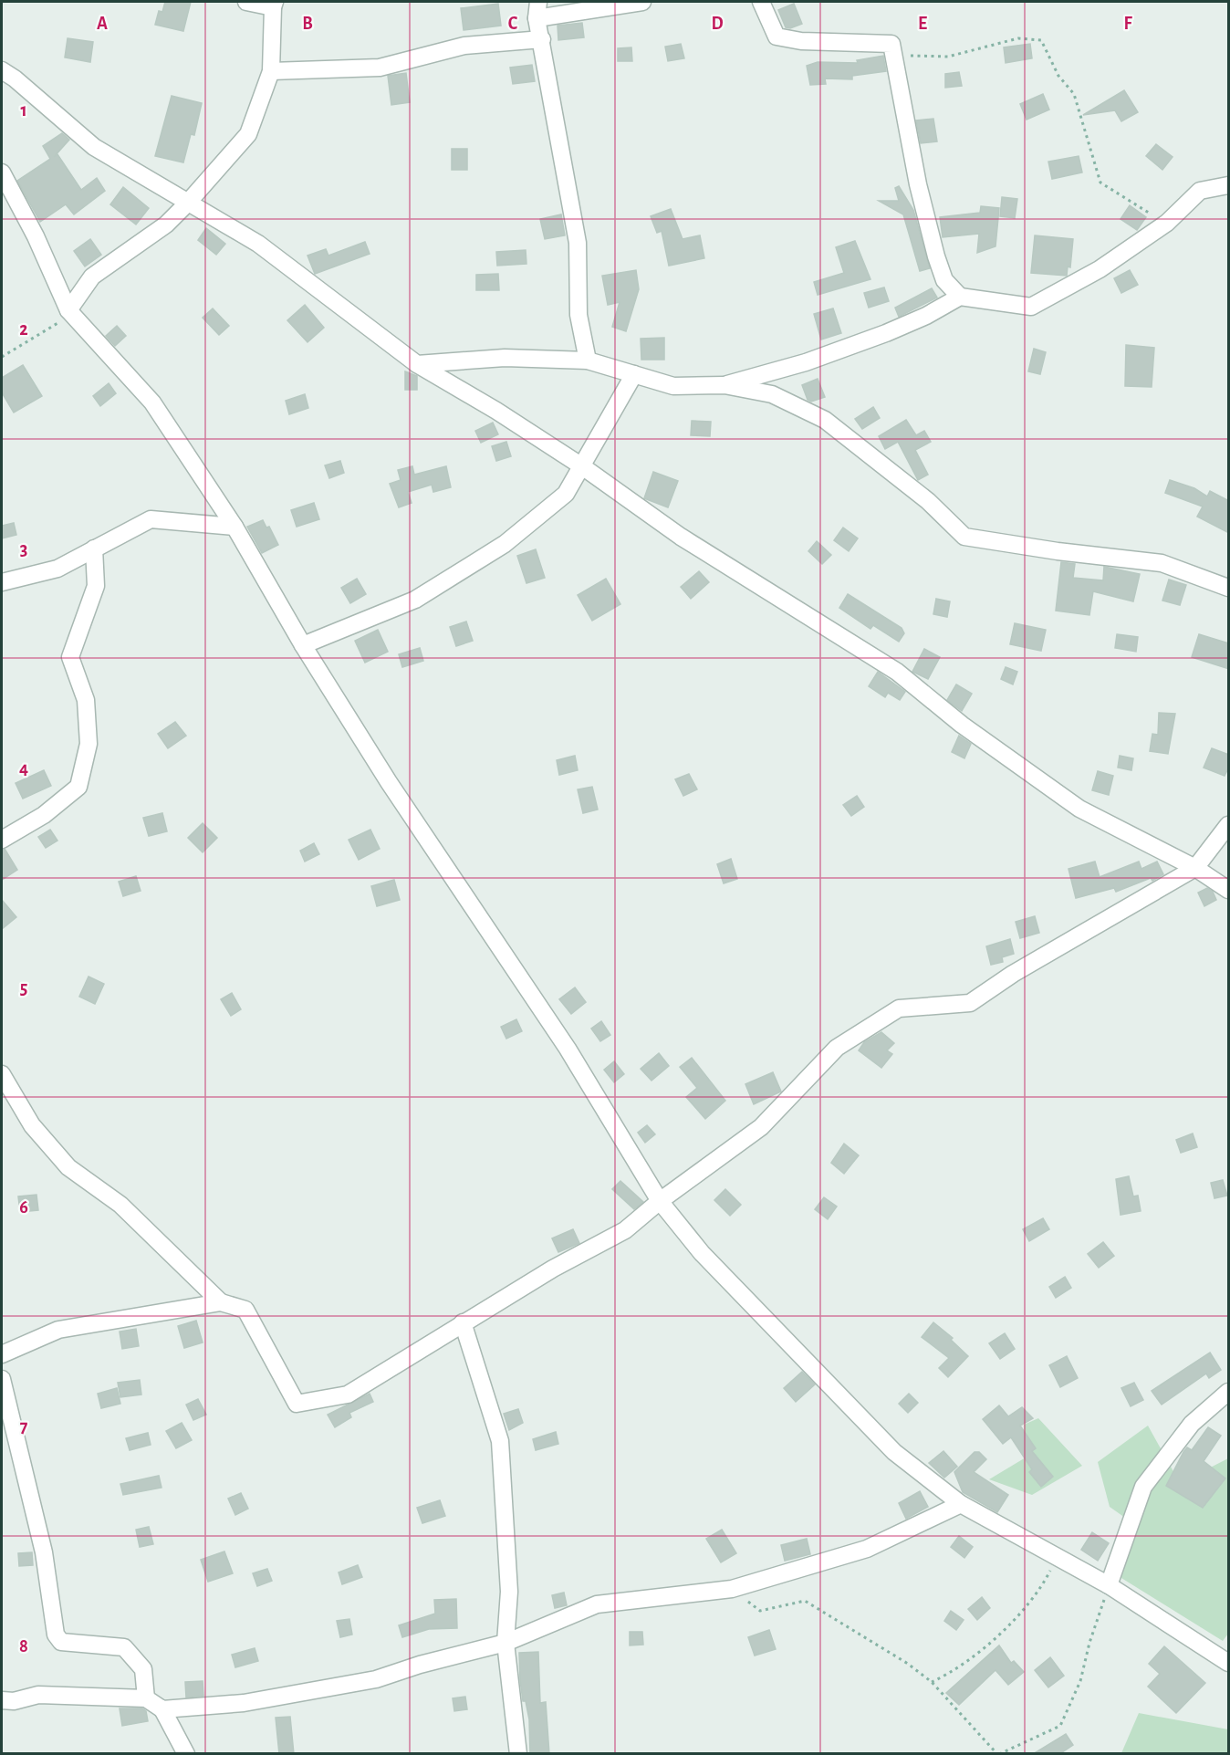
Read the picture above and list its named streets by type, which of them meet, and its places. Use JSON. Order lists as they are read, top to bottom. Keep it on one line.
{"grid":{"columns":["A","B","C","D","E","F"],"rows":["1","2","3","4","5","6","7","8"]}}
